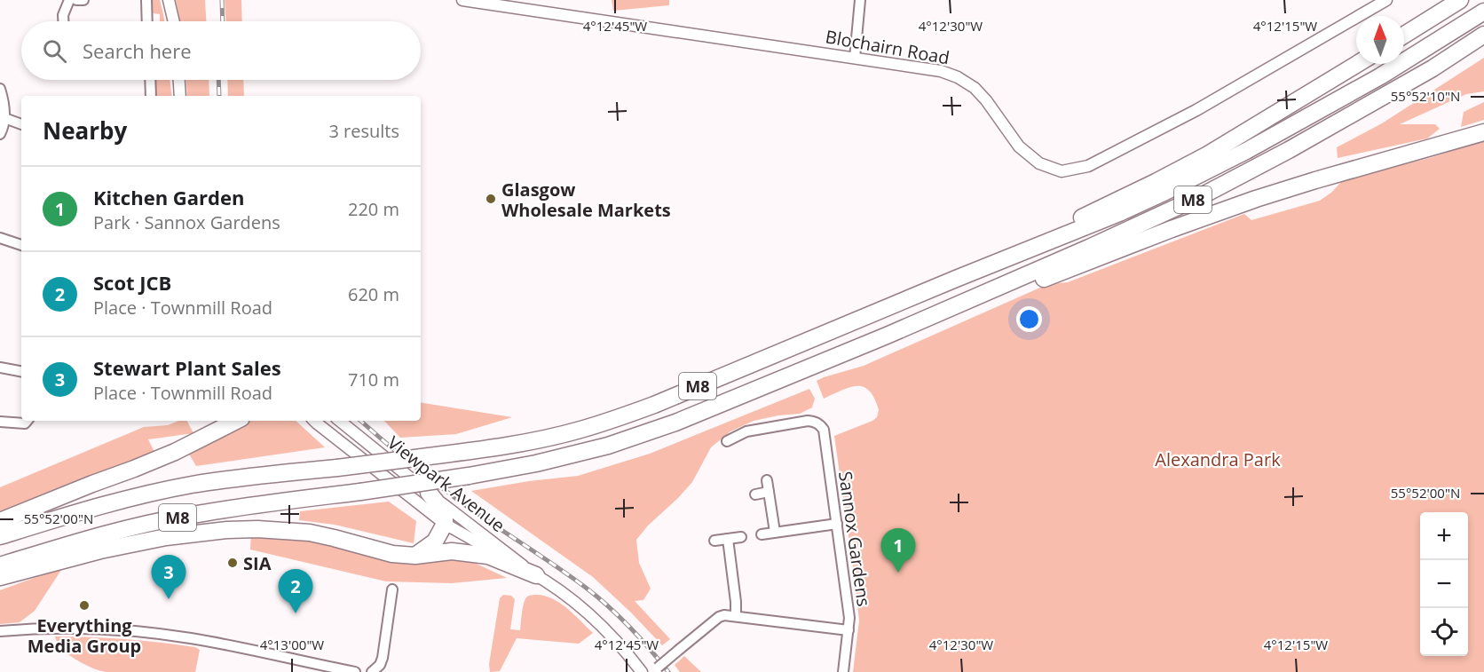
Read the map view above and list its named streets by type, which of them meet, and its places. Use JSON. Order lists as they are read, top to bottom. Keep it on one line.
{"streets":{"highway":["M8"],"street":["Blochairn Road","Viewpark Avenue","Sannox Gardens"]},"parks":["Alexandra Park"],"places":["Glasgow Wholesale Markets","SIA","Everything Media Group"],"north":"top","page":{"search":"Search here","heading":["Nearby","3 results"],"list":[{"mark":"1","name":"Kitchen Garden","note":"Park · Sannox Gardens","value":"220 m"},{"mark":"2","name":"Scot JCB","note":"Place · Townmill Road","value":"620 m"},{"mark":"3","name":"Stewart Plant Sales","note":"Place · Townmill Road","value":"710 m"}],"map_buttons":["+","−"],"pins":["1","3","2"]},"coordinates":["4°12'45\"W","4°12'30\"W","4°12'15\"W","55°52'10\"N","55°52'00\"N","4°13'00\"W"]}
